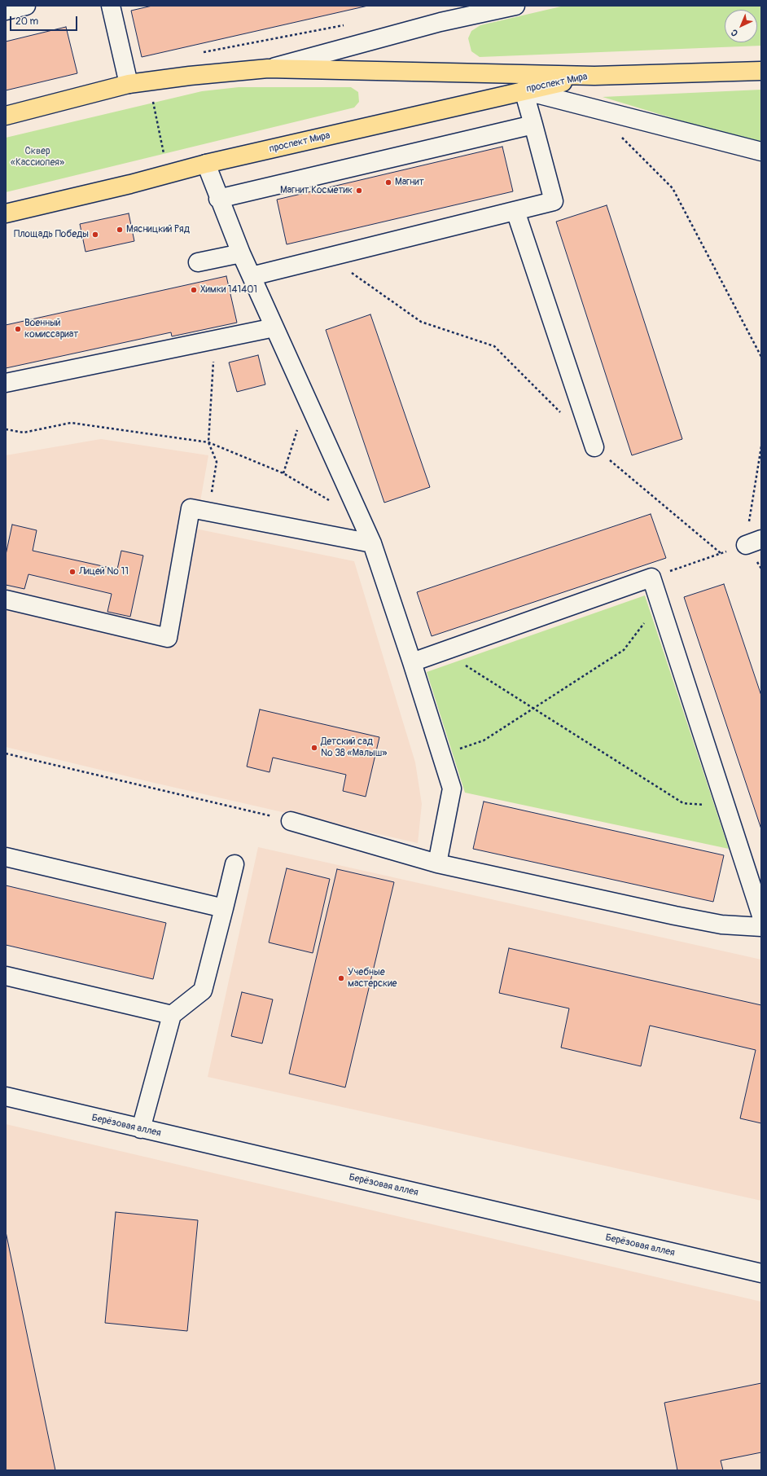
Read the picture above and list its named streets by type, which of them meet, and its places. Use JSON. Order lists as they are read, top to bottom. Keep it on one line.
{"streets":{"main road":["проспект Мира"],"street":["Берёзовая аллея"]},"parks":["Сквер «Кассиопея»"],"places":["Магнит","Магнит Косметик","Мясницкий Ряд","Площадь Победы","Химки 141401","Военный комиссариат","Лицей № 11","Детский сад № 38 «Малыш»","Учебные мастерские"],"scale_bar":"20 m","north":"bottom left"}
